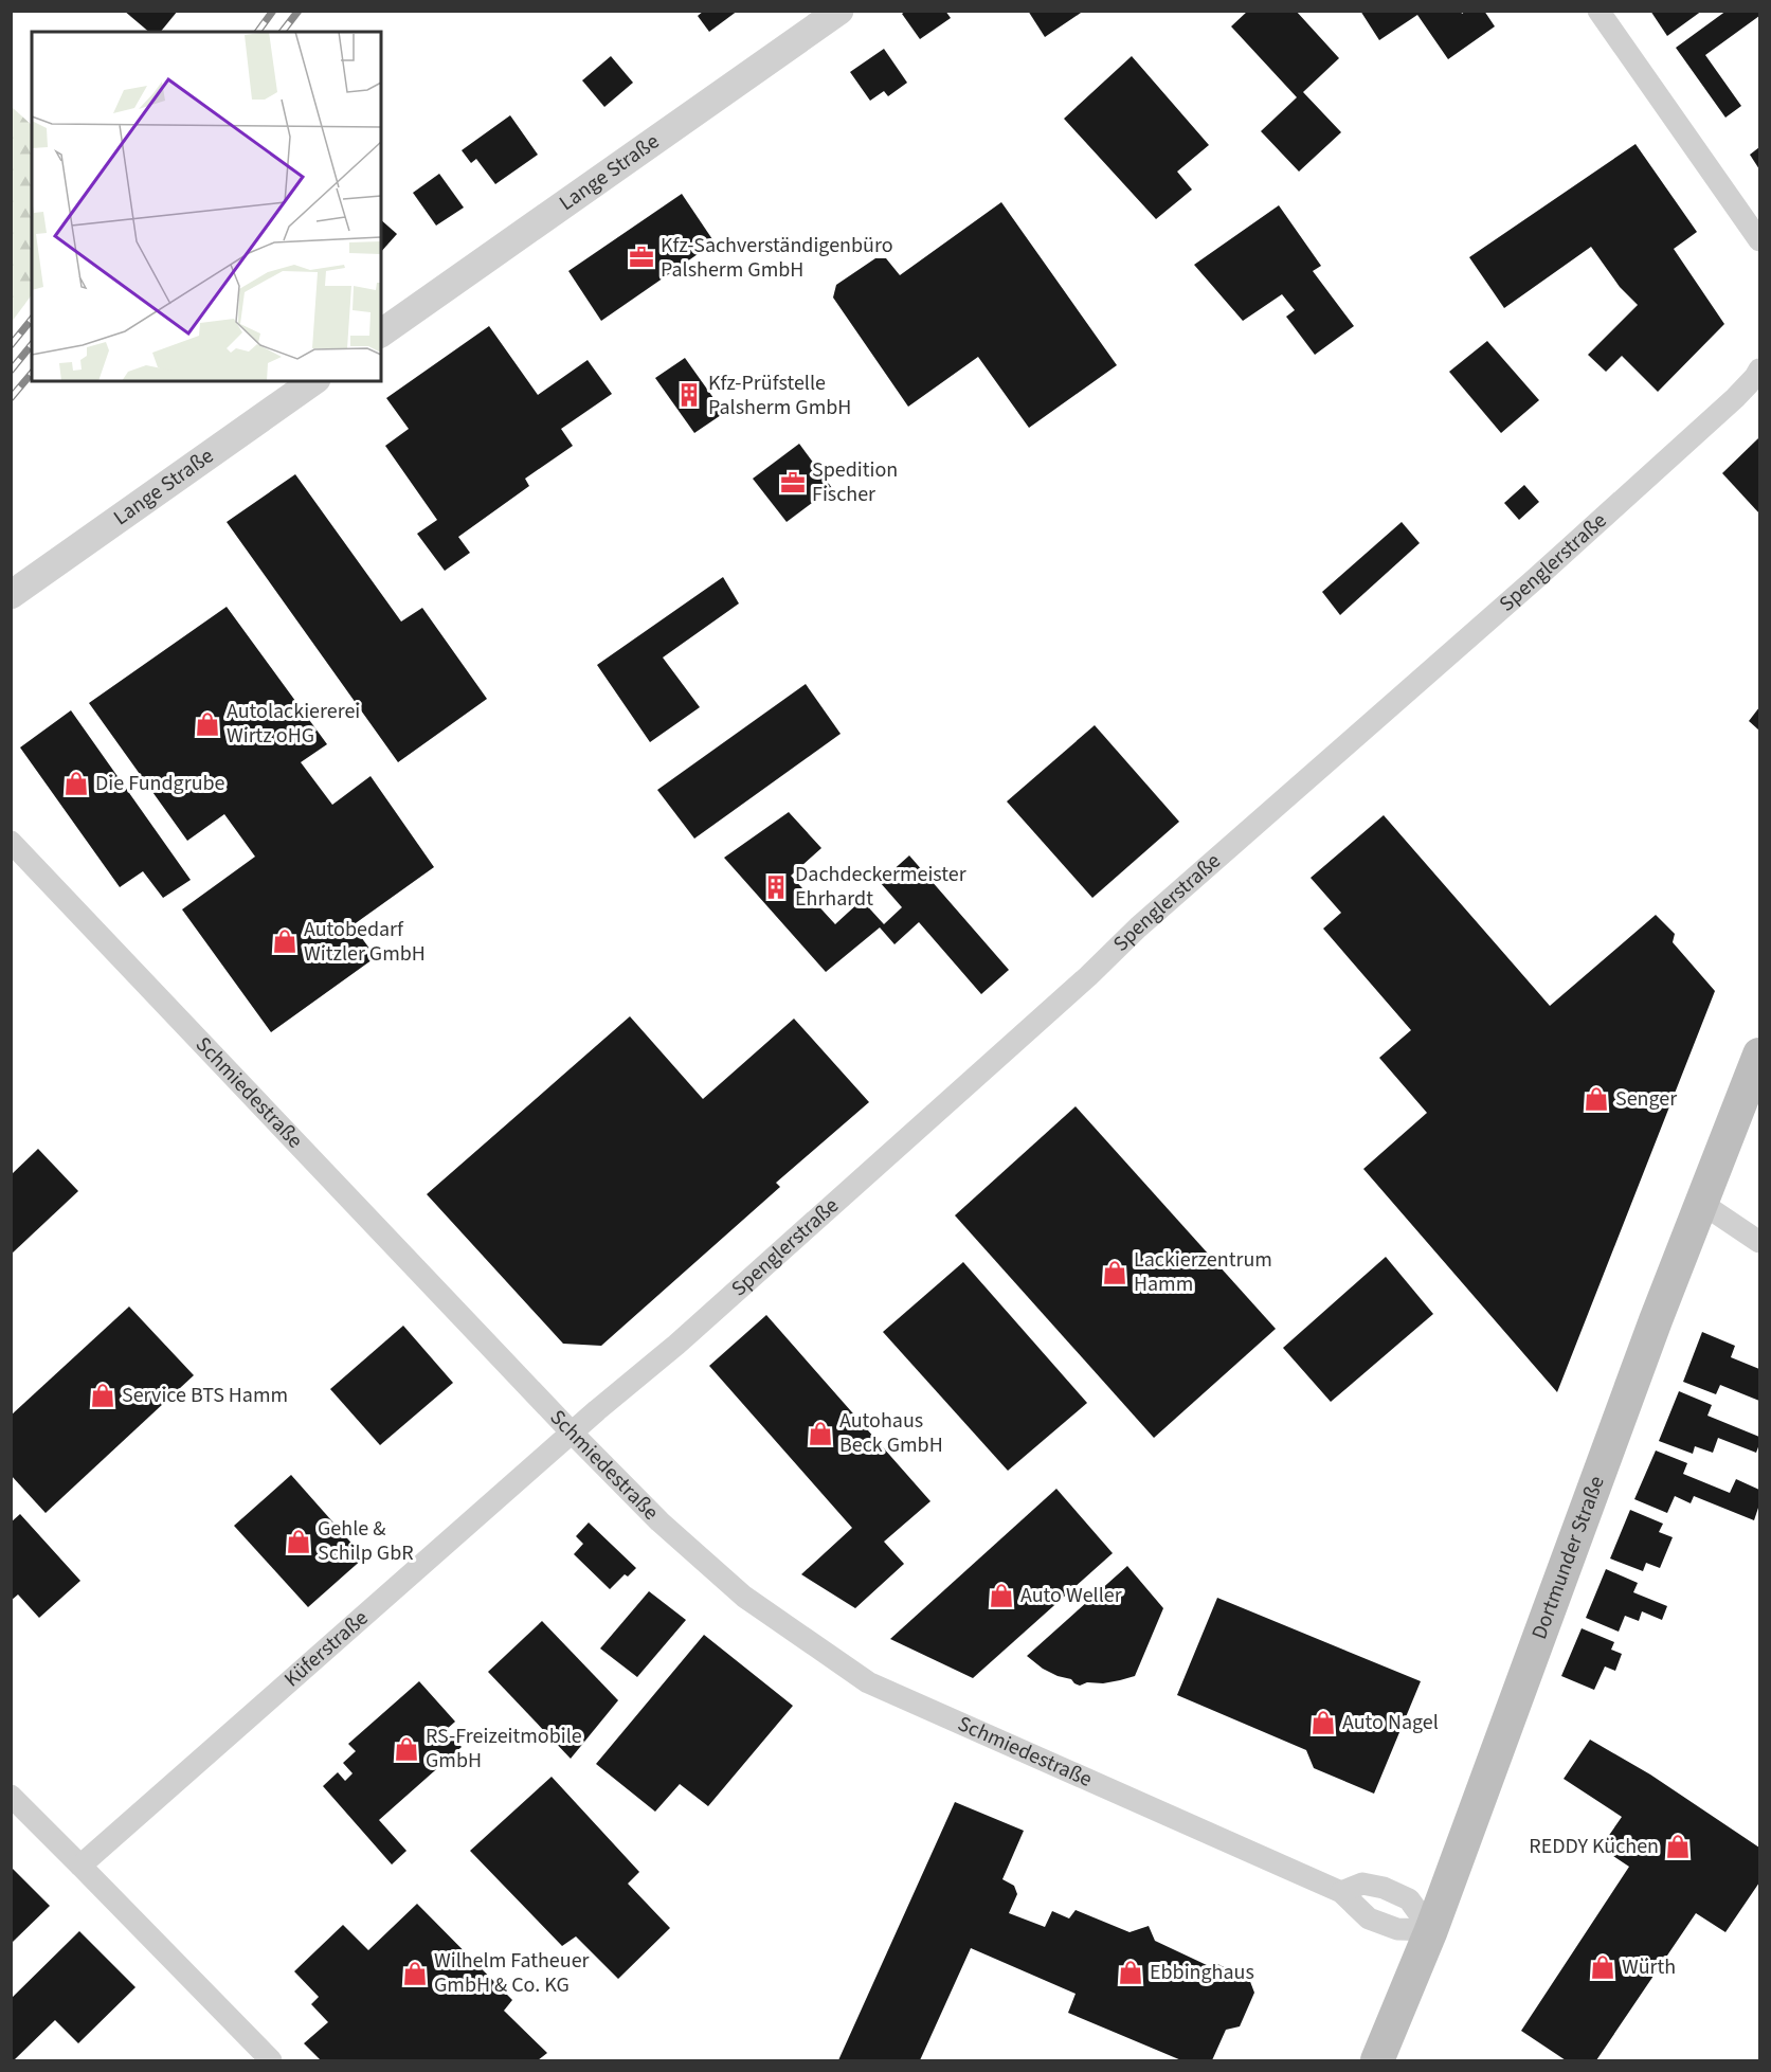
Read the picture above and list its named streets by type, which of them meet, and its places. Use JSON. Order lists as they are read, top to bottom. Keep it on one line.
{"streets":{"main road":["Dortmunder Straße"],"street":["Lange Straße","Spenglerstraße","Schmiedestraße","Küferstraße"]},"crossings":[["Spenglerstraße","Schmiedestraße"],["Spenglerstraße","Küferstraße"],["Schmiedestraße","Dortmunder Straße"],["Schmiedestraße","Küferstraße"]],"places":{"office":["Kfz-Sachverständigenbüro Palsherm GmbH","Spedition Fischer"],"building":["Kfz-Prüfstelle Palsherm GmbH","Dachdeckermeister Ehrhardt"],"shop":["Autolackiererei Wirtz oHG","Die Fundgrube","Autobedarf Witzler GmbH","Senger","Lackierzentrum Hamm","Service BTS Hamm","Autohaus Beck GmbH","Gehle & Schilp GbR","Auto Weller","Auto Nagel","RS-Freizeitmobile GmbH","REDDY Küchen","Würth","Ebbinghaus","Wilhelm Fatheuer GmbH & Co. KG"]}}
